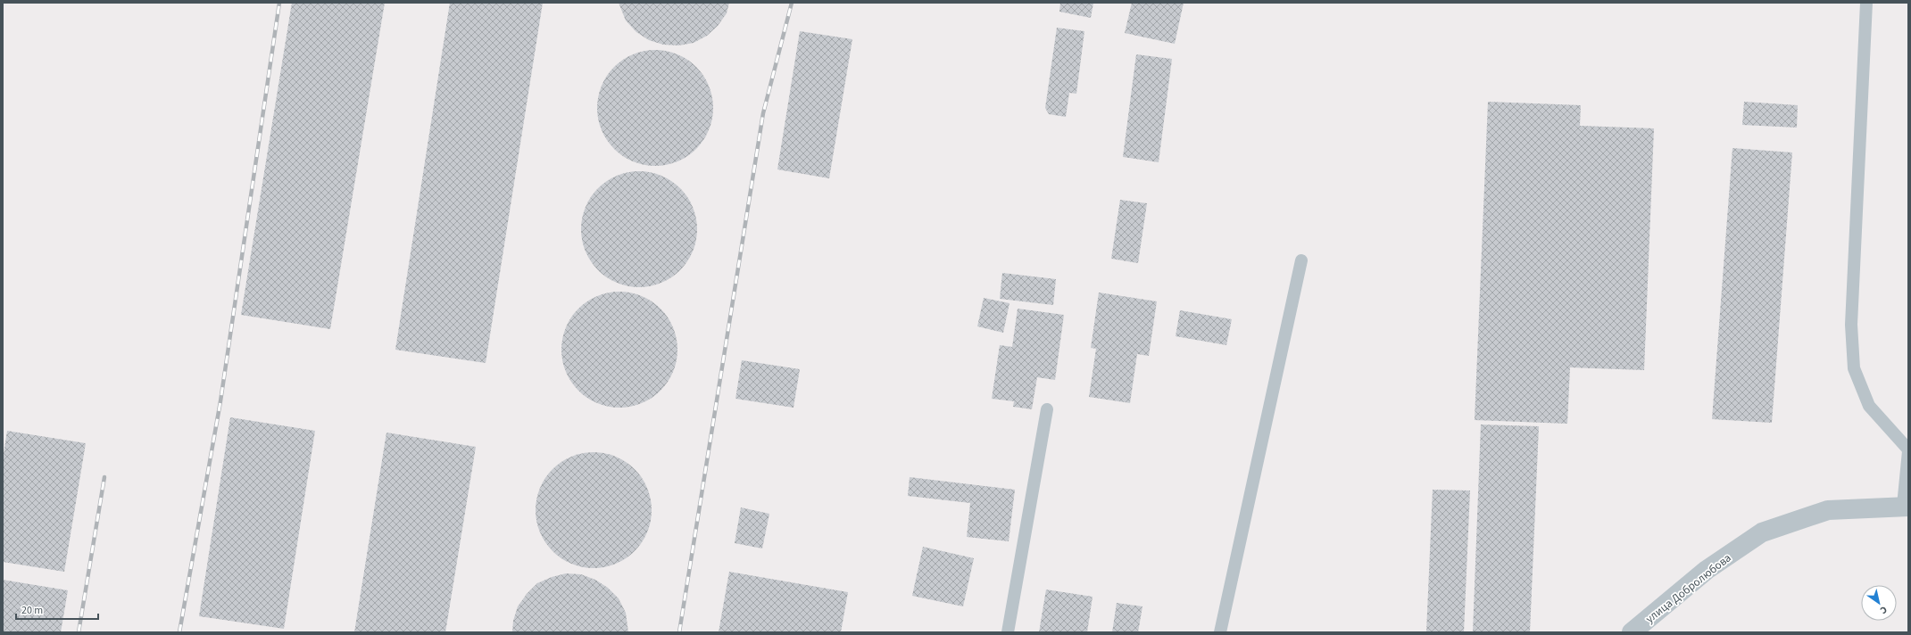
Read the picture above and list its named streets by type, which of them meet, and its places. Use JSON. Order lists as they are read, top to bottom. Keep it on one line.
{"streets":{"street":["улица Добролюбова"]},"scale_bar":"20 m","north":"bottom right"}
